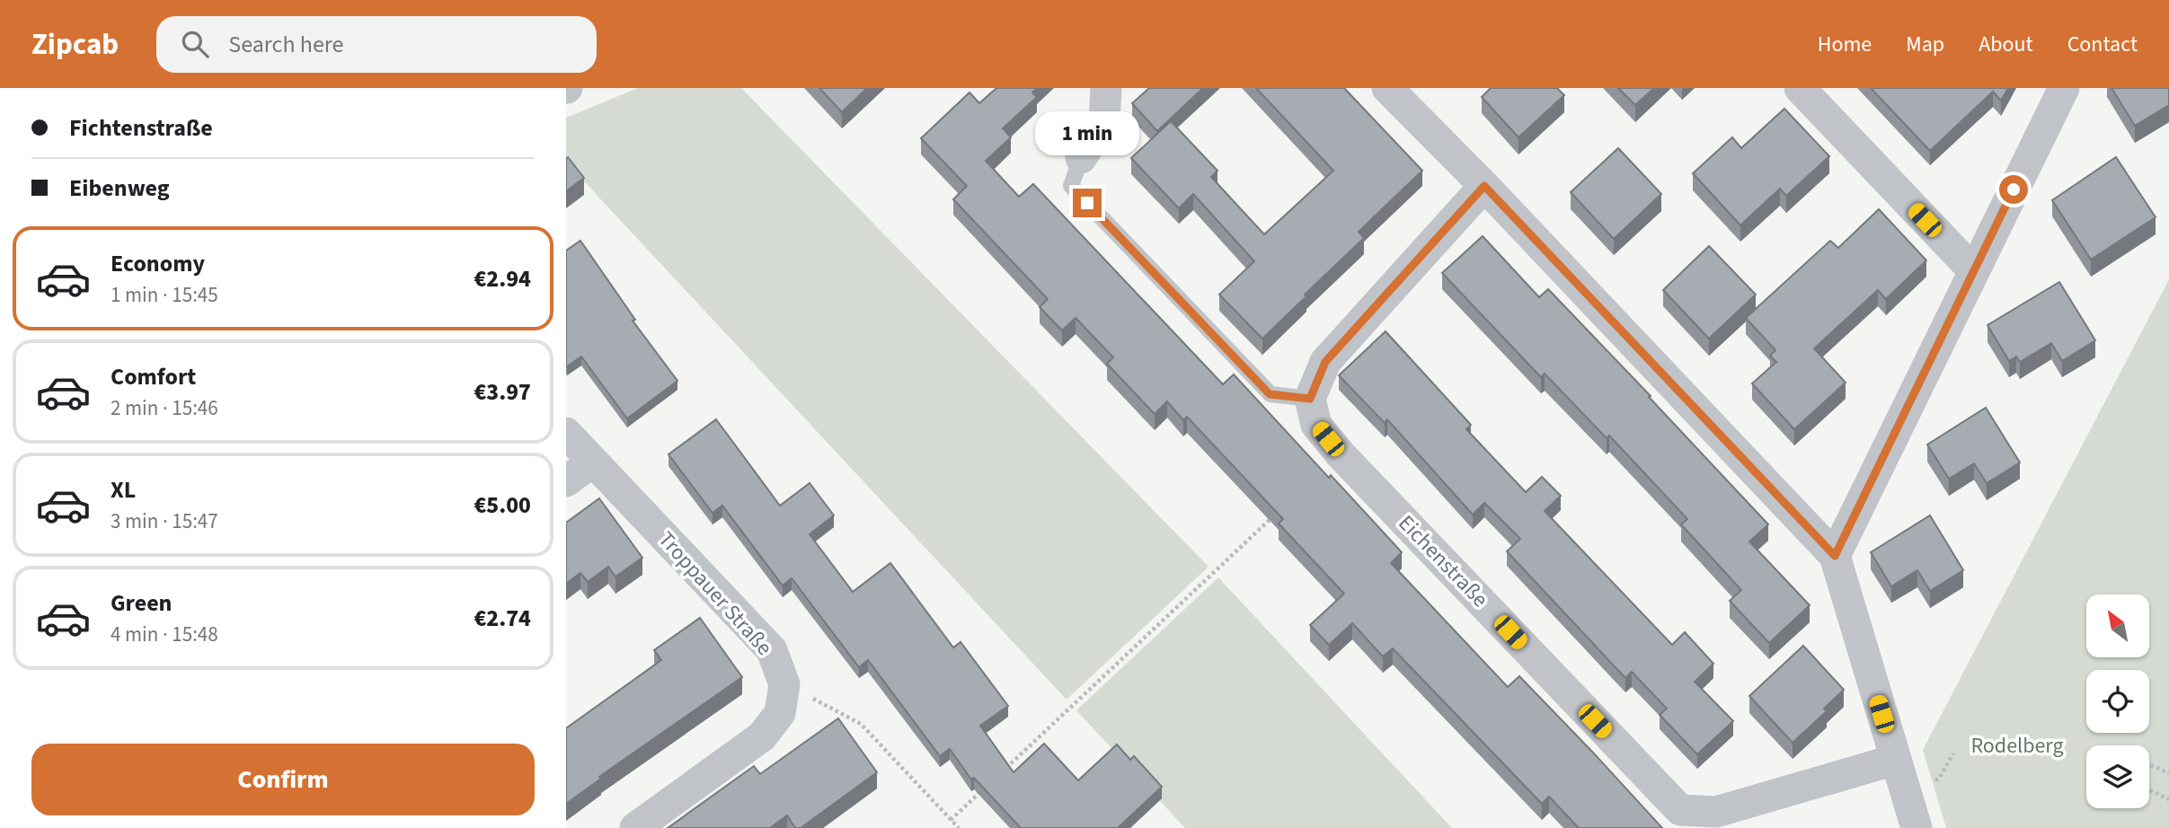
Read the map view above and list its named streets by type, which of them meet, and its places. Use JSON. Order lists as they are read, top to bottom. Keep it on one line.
{"streets":{"street":["Eichenstraße","Troppauer Straße"]},"parks":["Rodelberg"],"north":"top left","page":{"header":"Zipcab","search":"Search here","nav":["Home","Map","About","Contact"],"banner":["Fichtenstraße","Eibenweg"],"bubble":"1 min","list":[{"name":"Economy","note":"1 min · 15:45","value":"€2.94"},{"name":"Comfort","note":"2 min · 15:46","value":"€3.97"},{"name":"XL","note":"3 min · 15:47","value":"€5.00"},{"name":"Green","note":"4 min · 15:48","value":"€2.74"}],"buttons":"Confirm"}}
